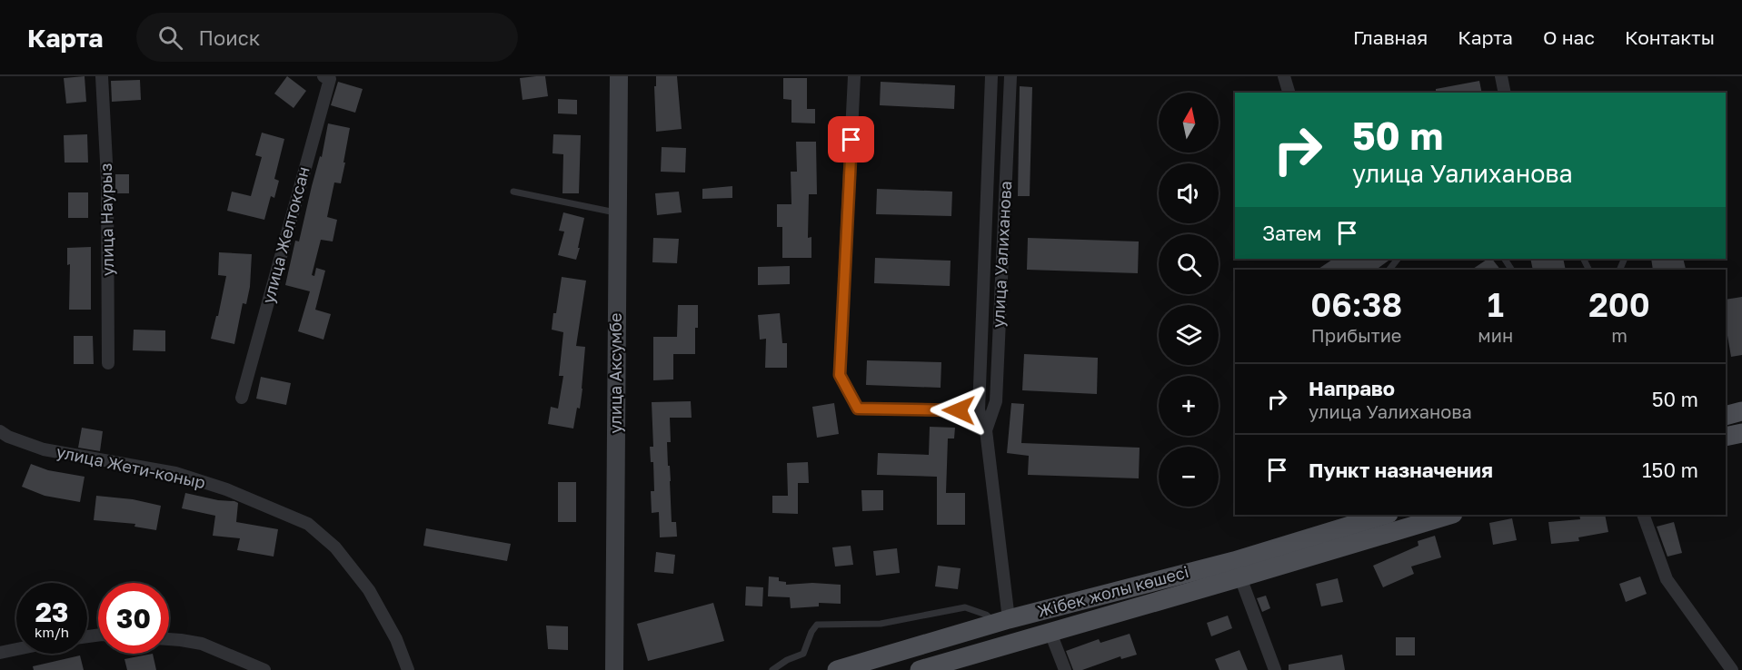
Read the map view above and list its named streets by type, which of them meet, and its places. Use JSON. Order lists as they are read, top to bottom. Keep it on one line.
{"streets":{"main road":["улица Аксумбе","Жібек жолы көшесі"],"street":["улица Наурыз","улица Желтоксан","улица Уалиханова","улица Жети-коныр"]},"crossings":[["улица Уалиханова","Жібек жолы көшесі"]],"north":"top","page":{"header":"Карта","search":"Поиск","nav":["Главная","Карта","О нас","Контакты"],"map_buttons":["+","−"],"turn":["50 m","улица Уалиханова"],"then":"Затем","eta":["06:38","Прибытие","1","мин","200","m"],"list":[{"name":"Направо","note":"улица Уалиханова","value":"50 m"},{"name":"Пункт назначения","value":"150 m"}],"speed":"23 km/h","limit":"30"}}
